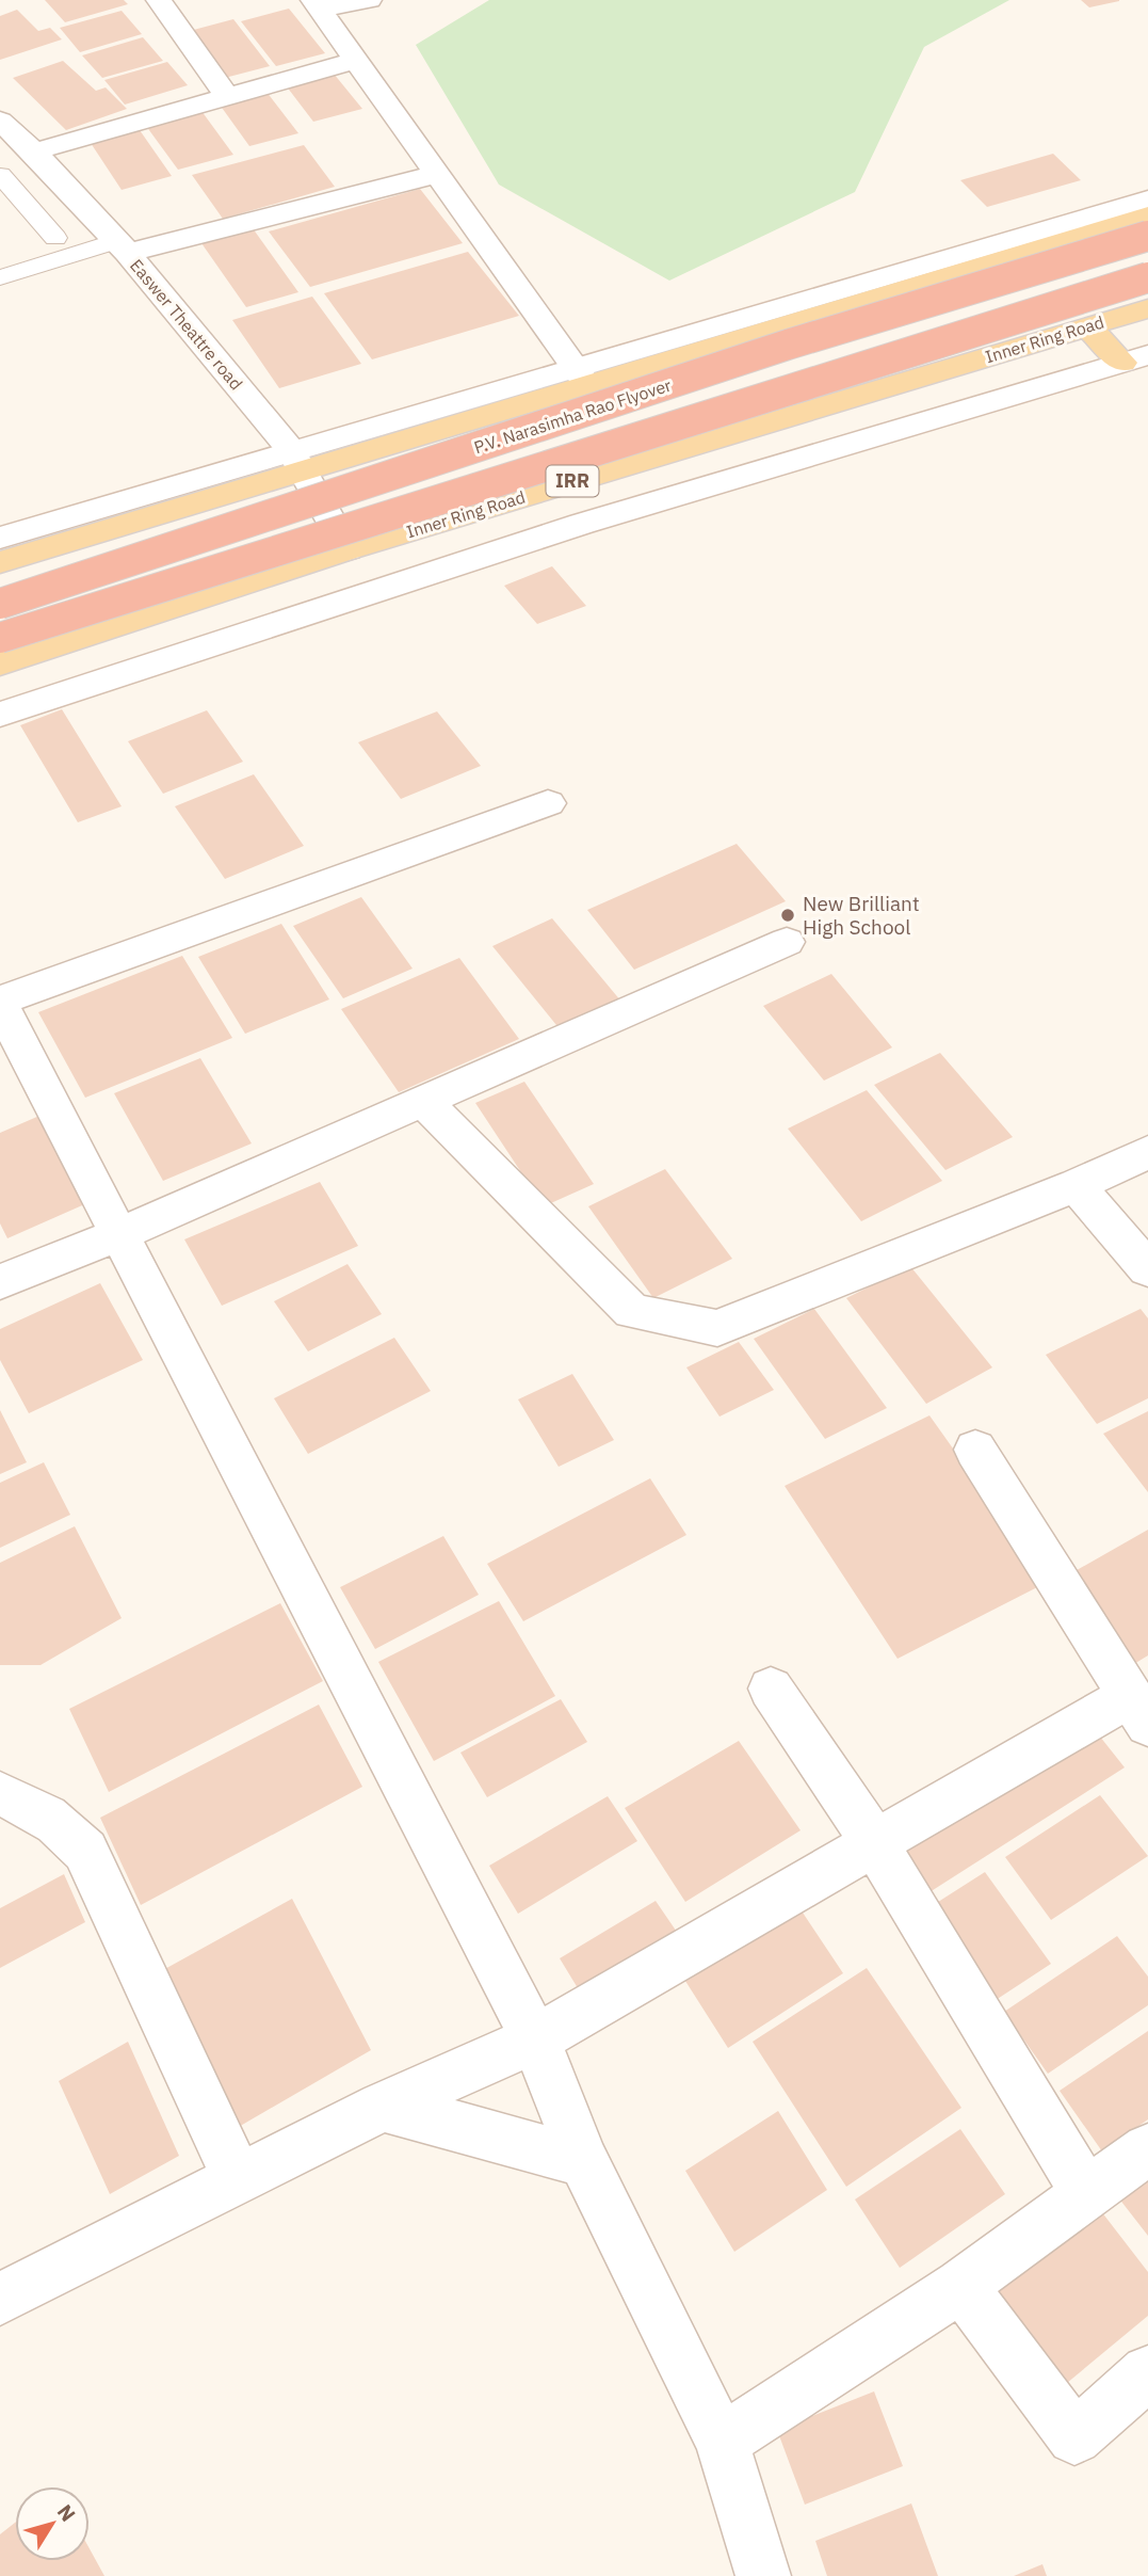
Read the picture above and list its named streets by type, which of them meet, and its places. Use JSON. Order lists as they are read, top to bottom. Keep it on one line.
{"streets":{"highway":["P.V. Narasimha Rao Flyover"],"main road":["Inner Ring Road","IRR"],"street":["Easwer Theattre road"]},"crossings":[["Easwer Theattre road","Inner Ring Road"]],"places":["New Brilliant High School"],"north":"top right"}
